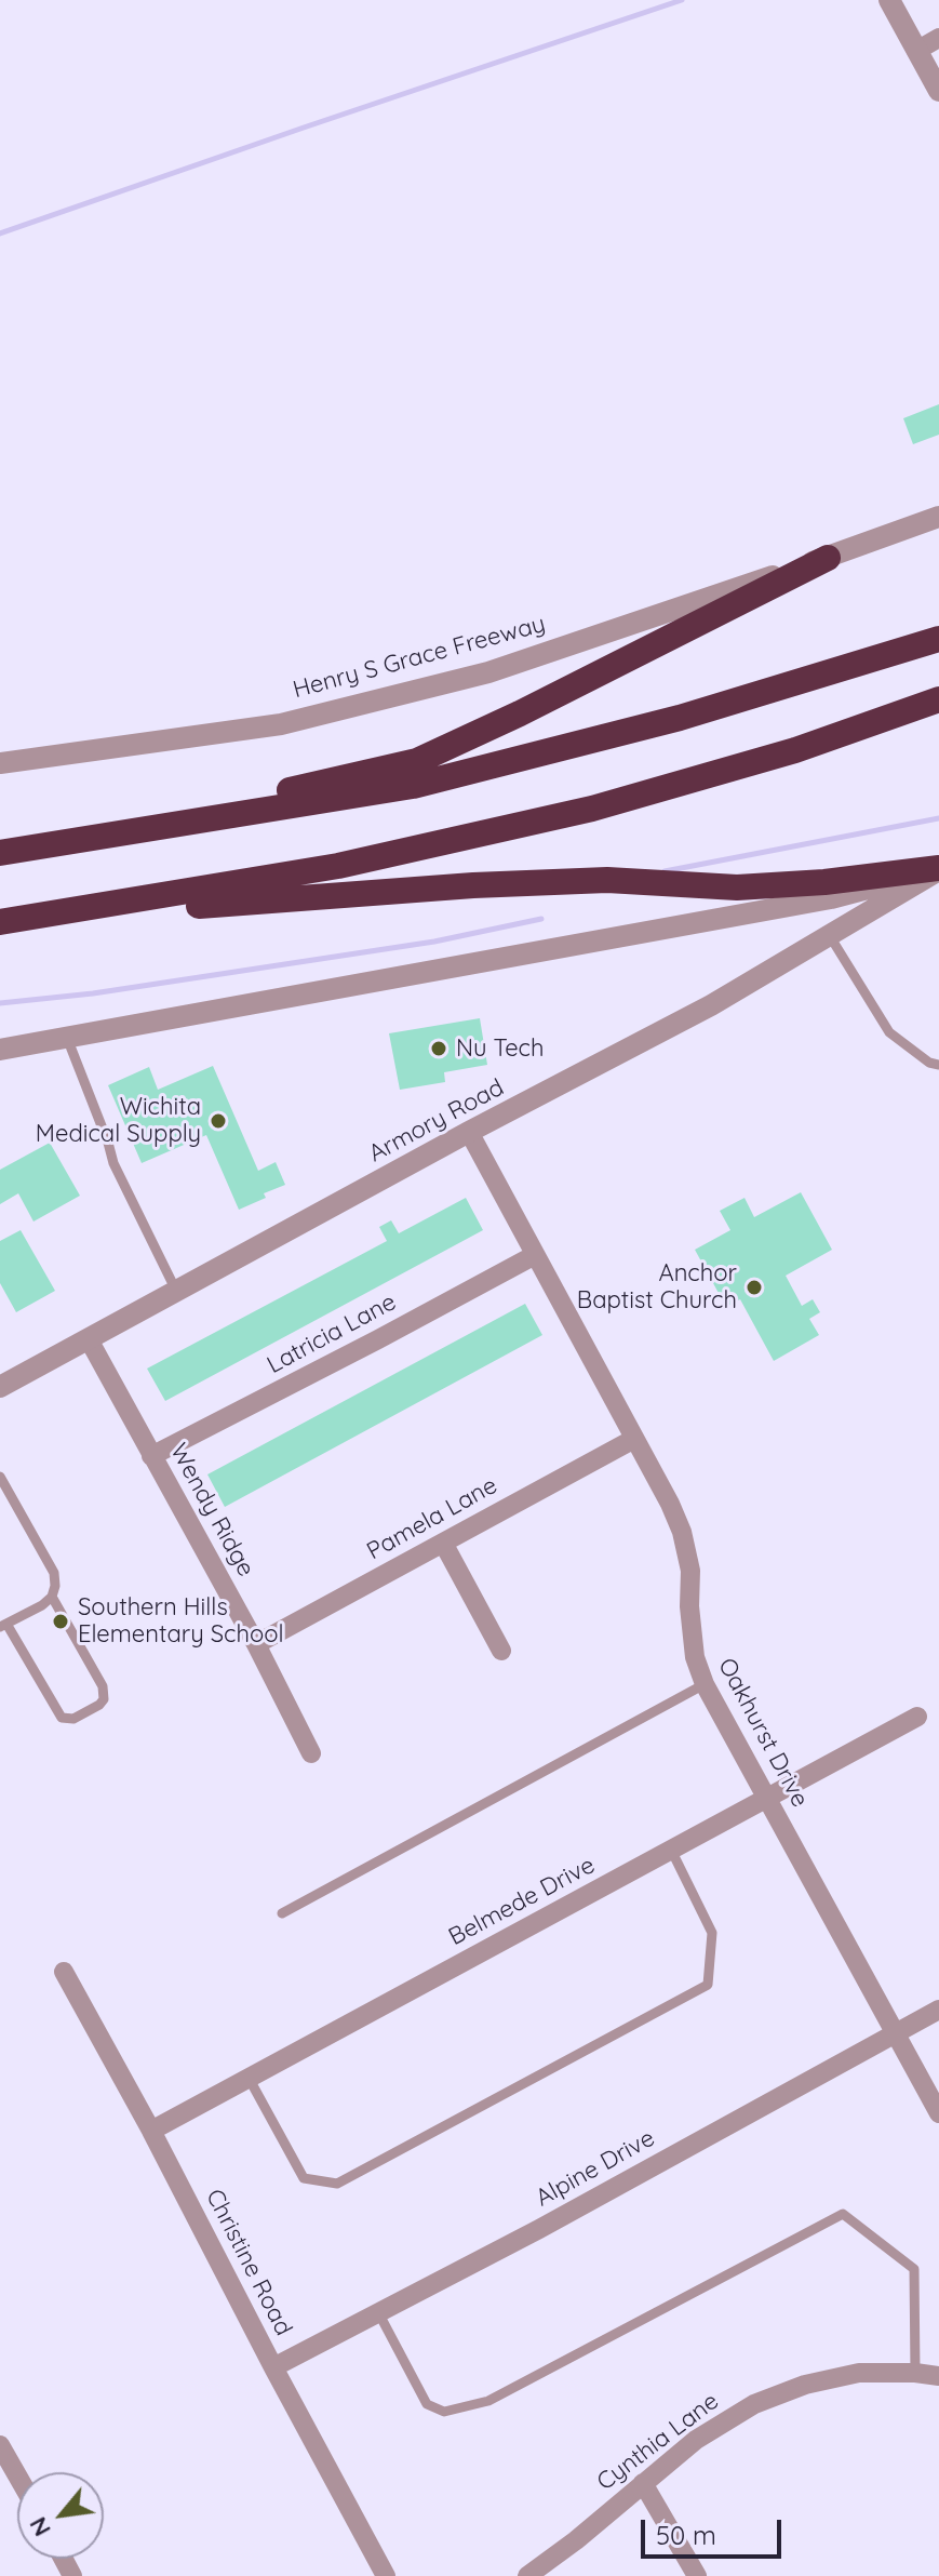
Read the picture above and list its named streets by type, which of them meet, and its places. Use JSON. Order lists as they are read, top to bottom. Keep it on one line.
{"streets":{"street":["Henry S Grace Freeway","Armory Road","Latricia Lane","Wendy Ridge","Pamela Lane","Oakhurst Drive","Belmede Drive","Alpine Drive","Christine Road","Cynthia Lane"]},"crossings":[["Armory Road","Wendy Ridge"],["Armory Road","Oakhurst Drive"],["Latricia Lane","Wendy Ridge"],["Latricia Lane","Oakhurst Drive"],["Wendy Ridge","Pamela Lane"],["Pamela Lane","Oakhurst Drive"],["Oakhurst Drive","Belmede Drive"],["Oakhurst Drive","Alpine Drive"],["Belmede Drive","Christine Road"],["Alpine Drive","Christine Road"]],"places":["Nu Tech","Wichita Medical Supply","Anchor Baptist Church","Southern Hills Elementary School"],"scale_bar":"50 m","north":"bottom left"}
